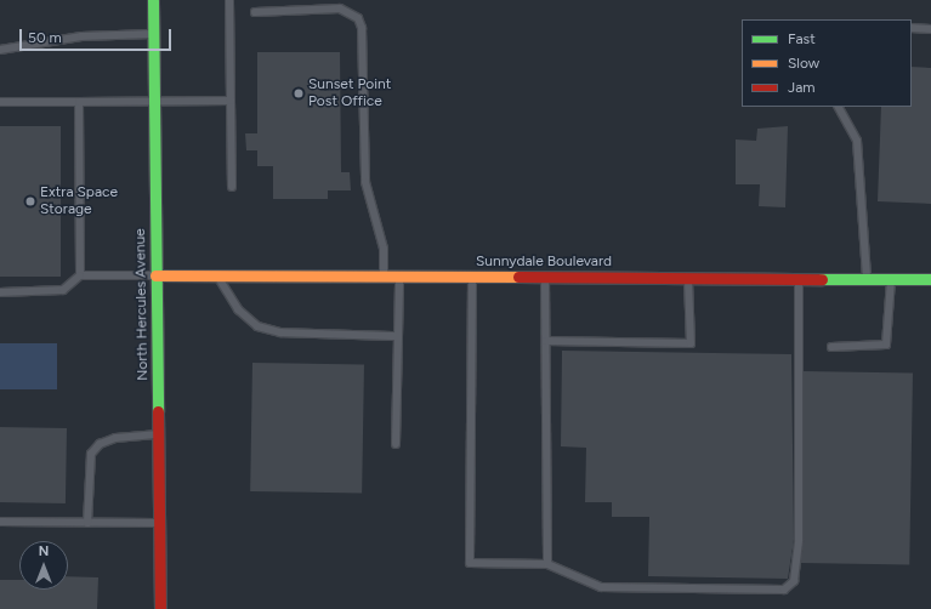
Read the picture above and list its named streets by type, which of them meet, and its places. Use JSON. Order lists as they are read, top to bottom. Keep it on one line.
{"streets":{"street":["Sunnydale Boulevard","North Hercules Avenue"]},"crossings":[["Sunnydale Boulevard","North Hercules Avenue"]],"places":["Sunset Point Post Office","Extra Space Storage"],"legend":["Fast","Slow","Jam"],"scale_bar":"50 m","north":"top"}
